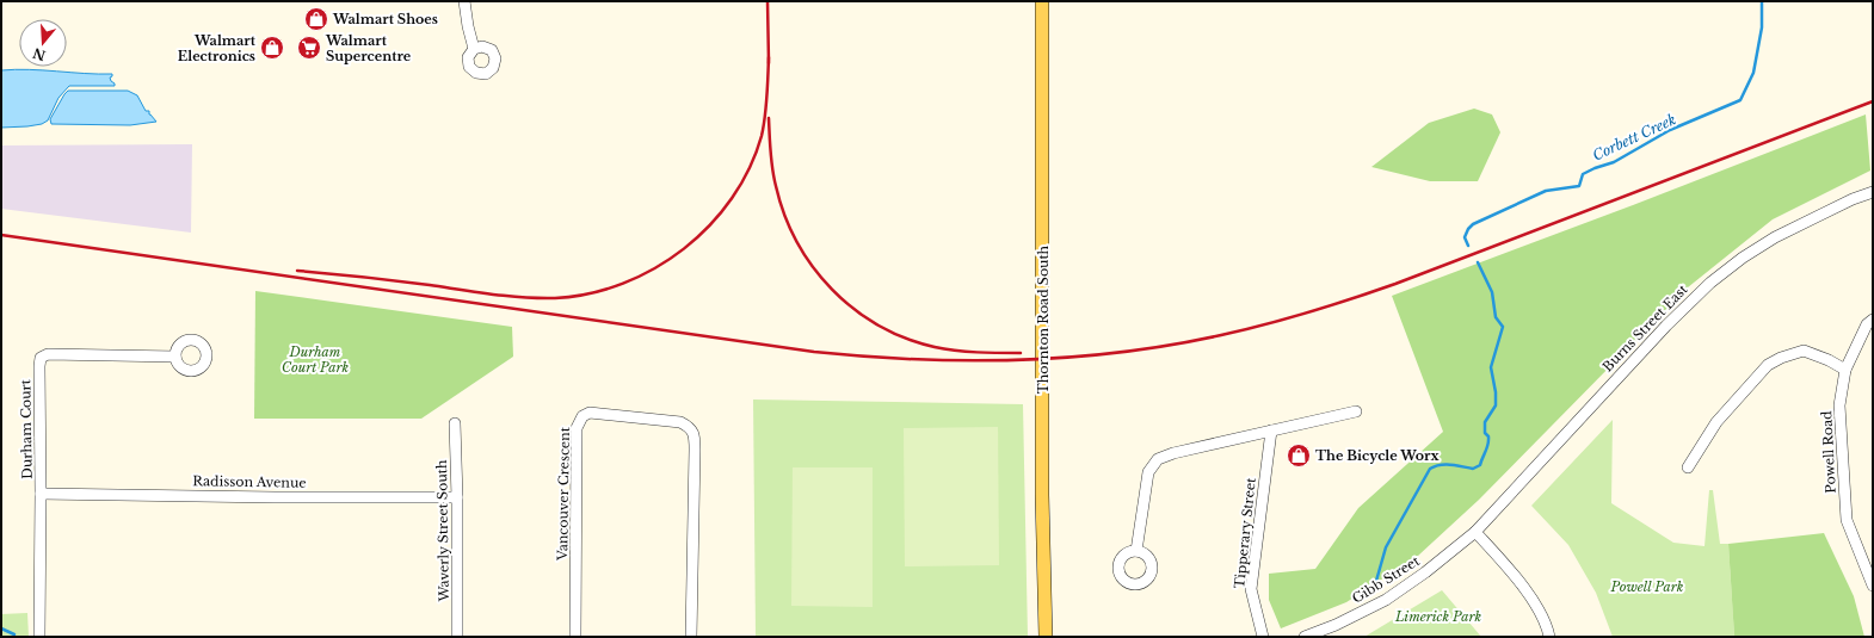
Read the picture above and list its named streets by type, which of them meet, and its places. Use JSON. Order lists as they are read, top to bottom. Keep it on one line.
{"streets":{"main road":["Thornton Road South"],"street":["Burns Street East","Durham Court","Powell Road","Radisson Avenue","Vancouver Crescent","Waverly Street South","Tipperary Street","Gibb Street"]},"crossings":[["Burns Street East","Gibb Street"],["Durham Court","Radisson Avenue"],["Radisson Avenue","Waverly Street South"]],"water":["Corbett Creek"],"parks":["Durham Court Park","Powell Park","Limerick Park"],"places":{"shop":["Walmart Shoes","Walmart Electronics","The Bicycle Worx"],"supermarket":["Walmart Supercentre"]},"north":"bottom"}
